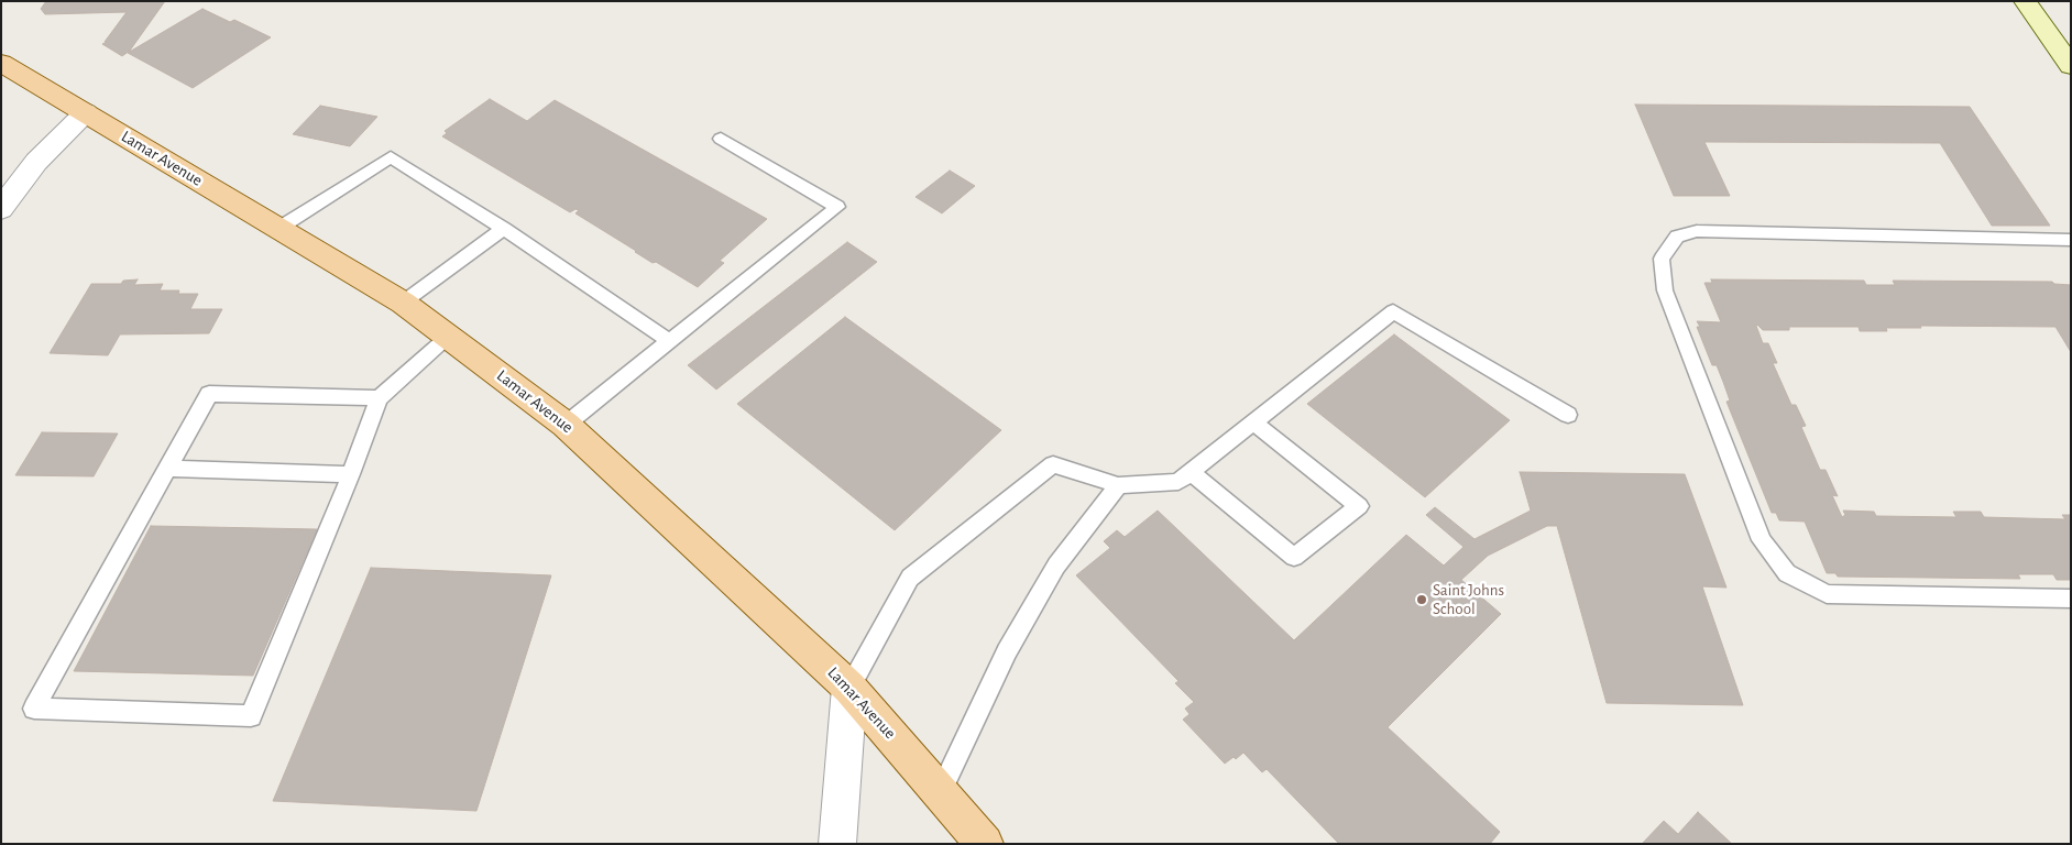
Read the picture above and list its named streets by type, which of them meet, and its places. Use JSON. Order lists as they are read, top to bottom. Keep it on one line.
{"streets":{"main road":["Lamar Avenue"]},"places":["Saint Johns School"]}
